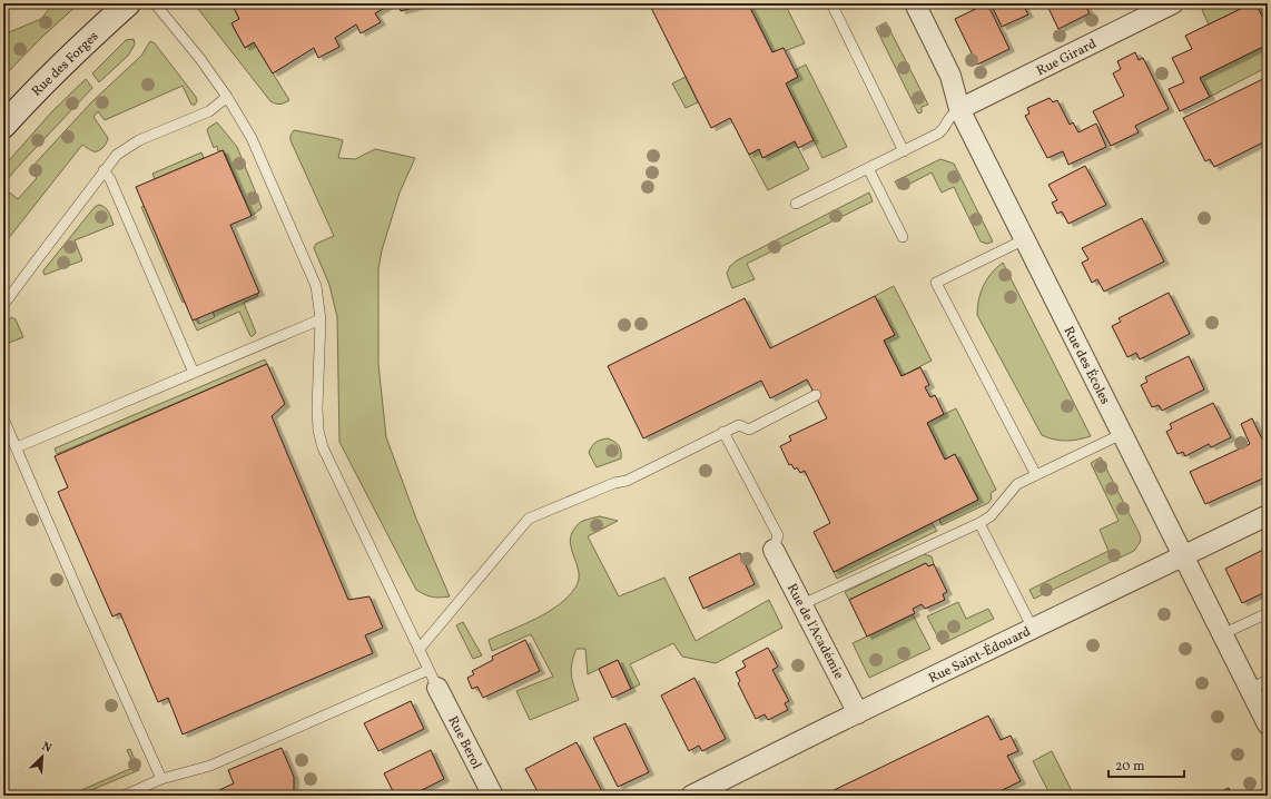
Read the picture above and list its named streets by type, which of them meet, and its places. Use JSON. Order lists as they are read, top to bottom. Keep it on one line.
{"streets":{"street":["Rue Girard","Rue des Forges","Rue des Écoles","Rue de l'Académie","Rue Saint-Édouard","Rue Berol"]},"crossings":[["Rue Girard","Rue des Écoles"],["Rue des Écoles","Rue Saint-Édouard"],["Rue de l'Académie","Rue Saint-Édouard"]],"scale_bar":"20 m","north":"top right"}
